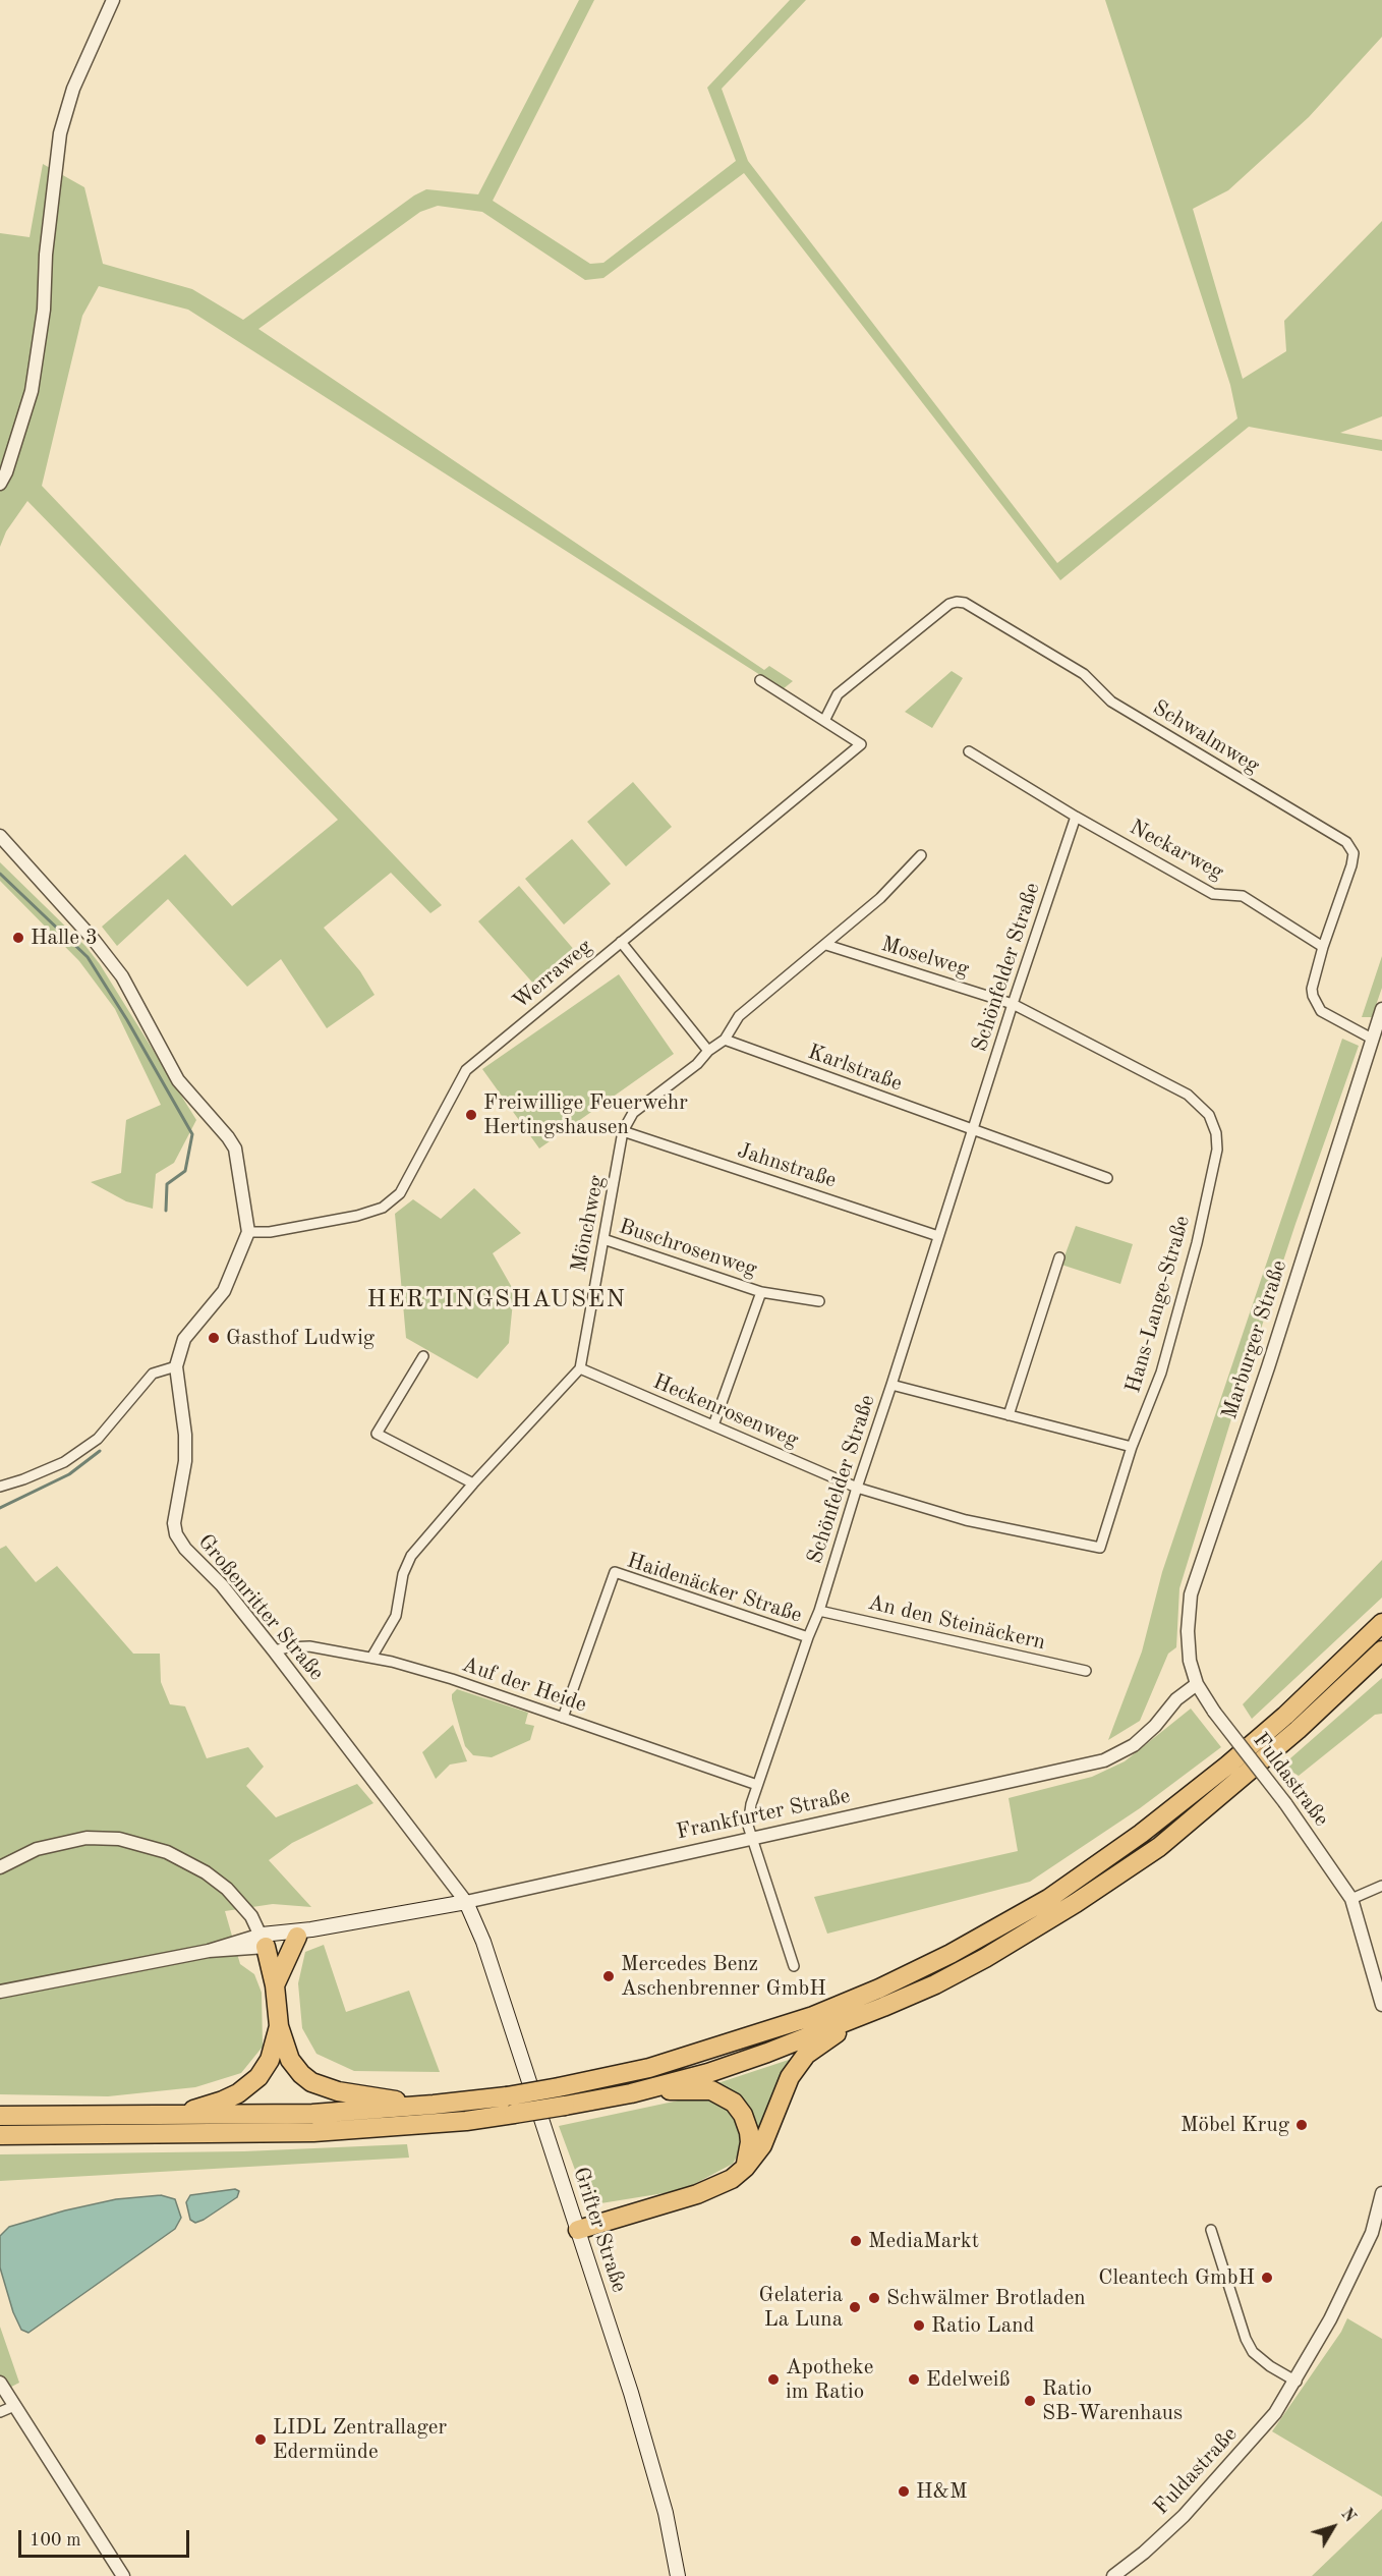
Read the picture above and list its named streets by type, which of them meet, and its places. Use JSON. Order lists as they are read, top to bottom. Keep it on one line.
{"streets":{"main road":["Frankfurter Straße","Grifter Straße"],"street":["Schwalmweg","Neckarweg","Moselweg","Schönfelder Straße","Werraweg","Karlstraße","Jahnstraße","Mönchweg","Buschrosenweg","Hans-Lange-Straße","Marburger Straße","Heckenrosenweg","Haidenäcker Straße","Großenritter Straße","An den Steinäckern","Auf der Heide","Fuldastraße"]},"crossings":[["Schwalmweg","Neckarweg"],["Schwalmweg","Werraweg"],["Neckarweg","Schönfelder Straße"],["Moselweg","Schönfelder Straße"],["Moselweg","Mönchweg"],["Moselweg","Hans-Lange-Straße"],["Schönfelder Straße","Karlstraße"],["Schönfelder Straße","Jahnstraße"],["Schönfelder Straße","Hans-Lange-Straße"],["Schönfelder Straße","Heckenrosenweg"],["Schönfelder Straße","Haidenäcker Straße"],["Schönfelder Straße","An den Steinäckern"],["Schönfelder Straße","Auf der Heide"],["Schönfelder Straße","Frankfurter Straße"],["Werraweg","Großenritter Straße"],["Karlstraße","Mönchweg"],["Jahnstraße","Mönchweg"],["Mönchweg","Buschrosenweg"],["Mönchweg","Heckenrosenweg"],["Buschrosenweg","Heckenrosenweg"],["Hans-Lange-Straße","Heckenrosenweg"],["Marburger Straße","Fuldastraße"],["Marburger Straße","Frankfurter Straße"],["Haidenäcker Straße","Auf der Heide"],["Großenritter Straße","Auf der Heide"],["Großenritter Straße","Frankfurter Straße"],["Großenritter Straße","Grifter Straße"],["Fuldastraße","Frankfurter Straße"],["Frankfurter Straße","Grifter Straße"]],"districts":["HERTINGSHAUSEN"],"places":["Halle 3","Freiwillige Feuerwehr Hertingshausen","Gasthof Ludwig","Mercedes Benz Aschenbrenner GmbH","Möbel Krug","MediaMarkt","Cleantech GmbH","Schwälmer Brotladen","Gelateria La Luna","Ratio Land","Apotheke im Ratio","Edelweiß","Ratio SB-Warenhaus","LIDL Zentrallager Edermünde","H&M"],"scale_bar":"100 m","north":"top right"}
